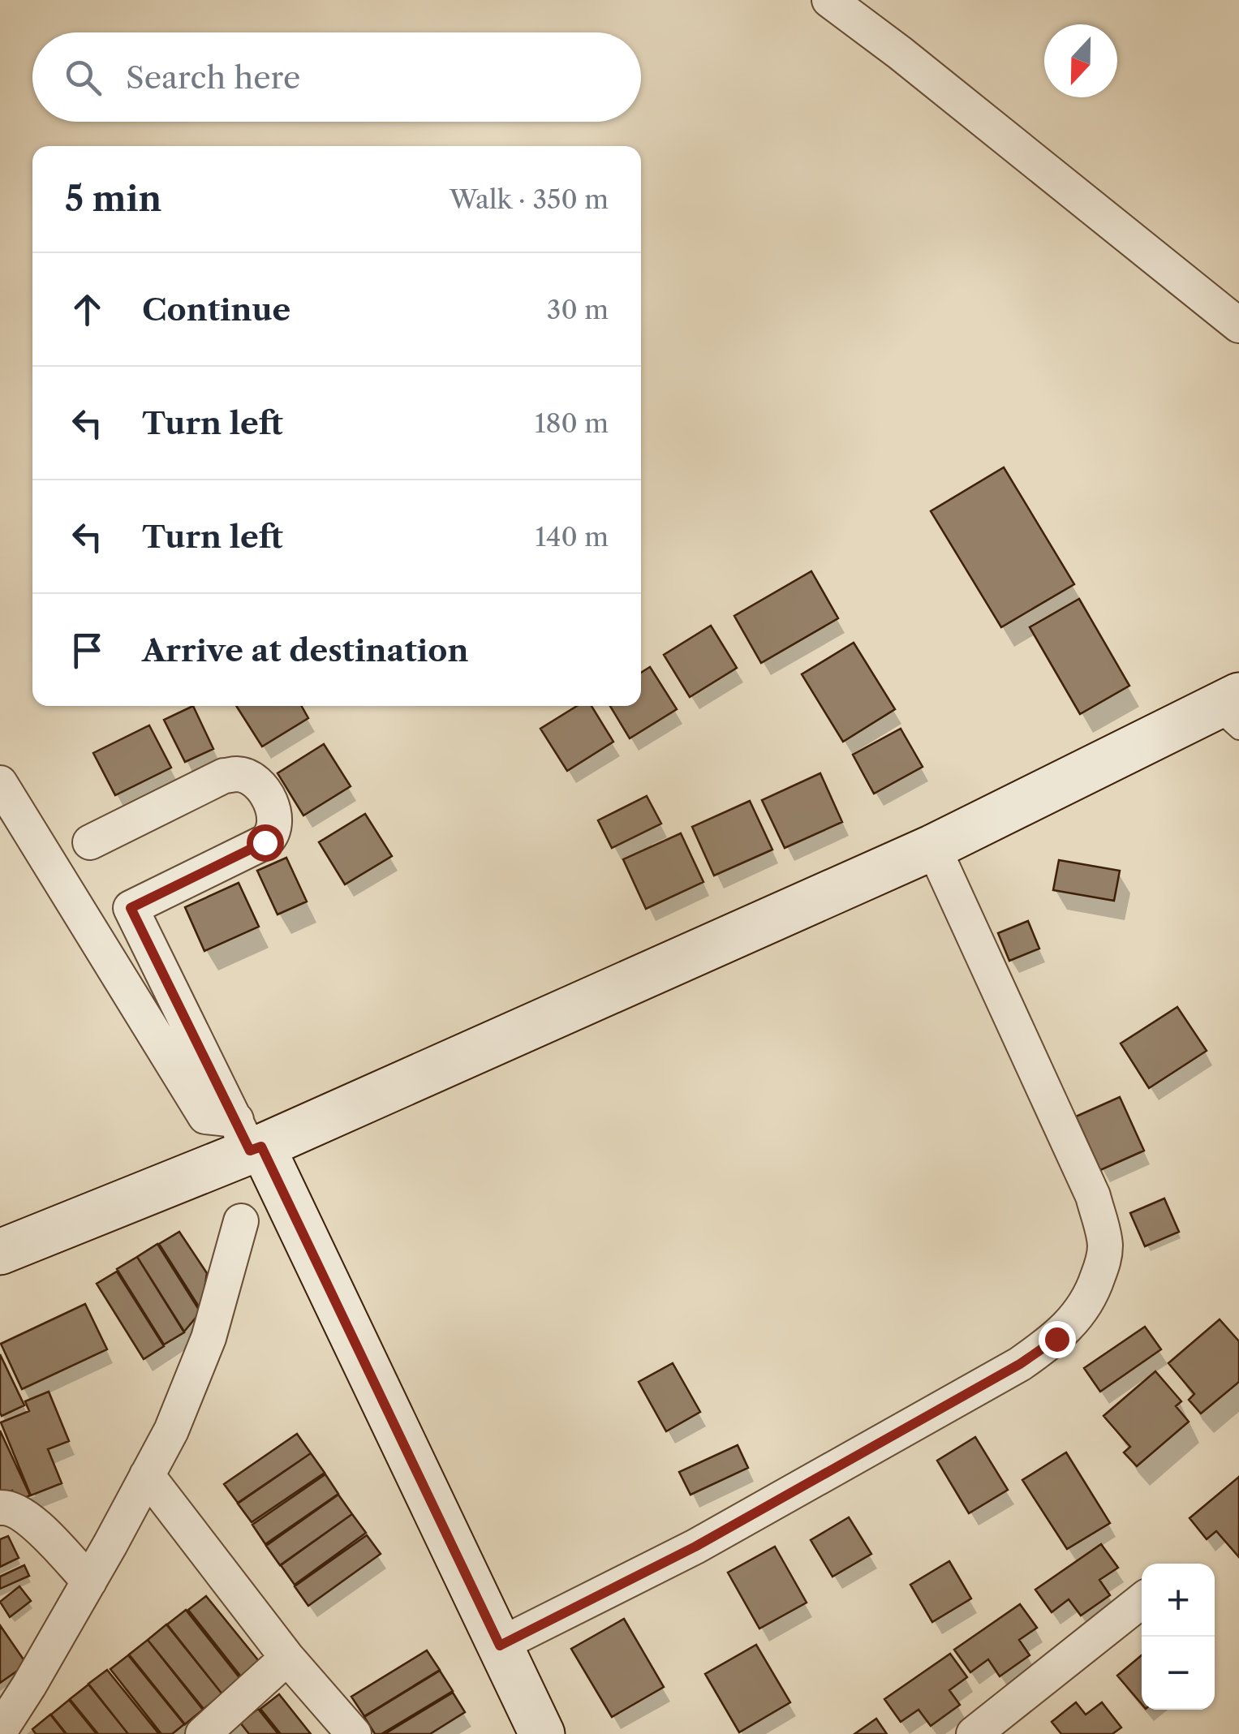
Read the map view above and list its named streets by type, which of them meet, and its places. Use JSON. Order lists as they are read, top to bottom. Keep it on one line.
{"north":"bottom","page":{"search":"Search here","heading":["5 min","Walk · 350 m"],"list":[["Continue","30 m"],["Turn left","180 m"],["Turn left","140 m"],"Arrive at destination"],"map_buttons":["+","−"]}}
